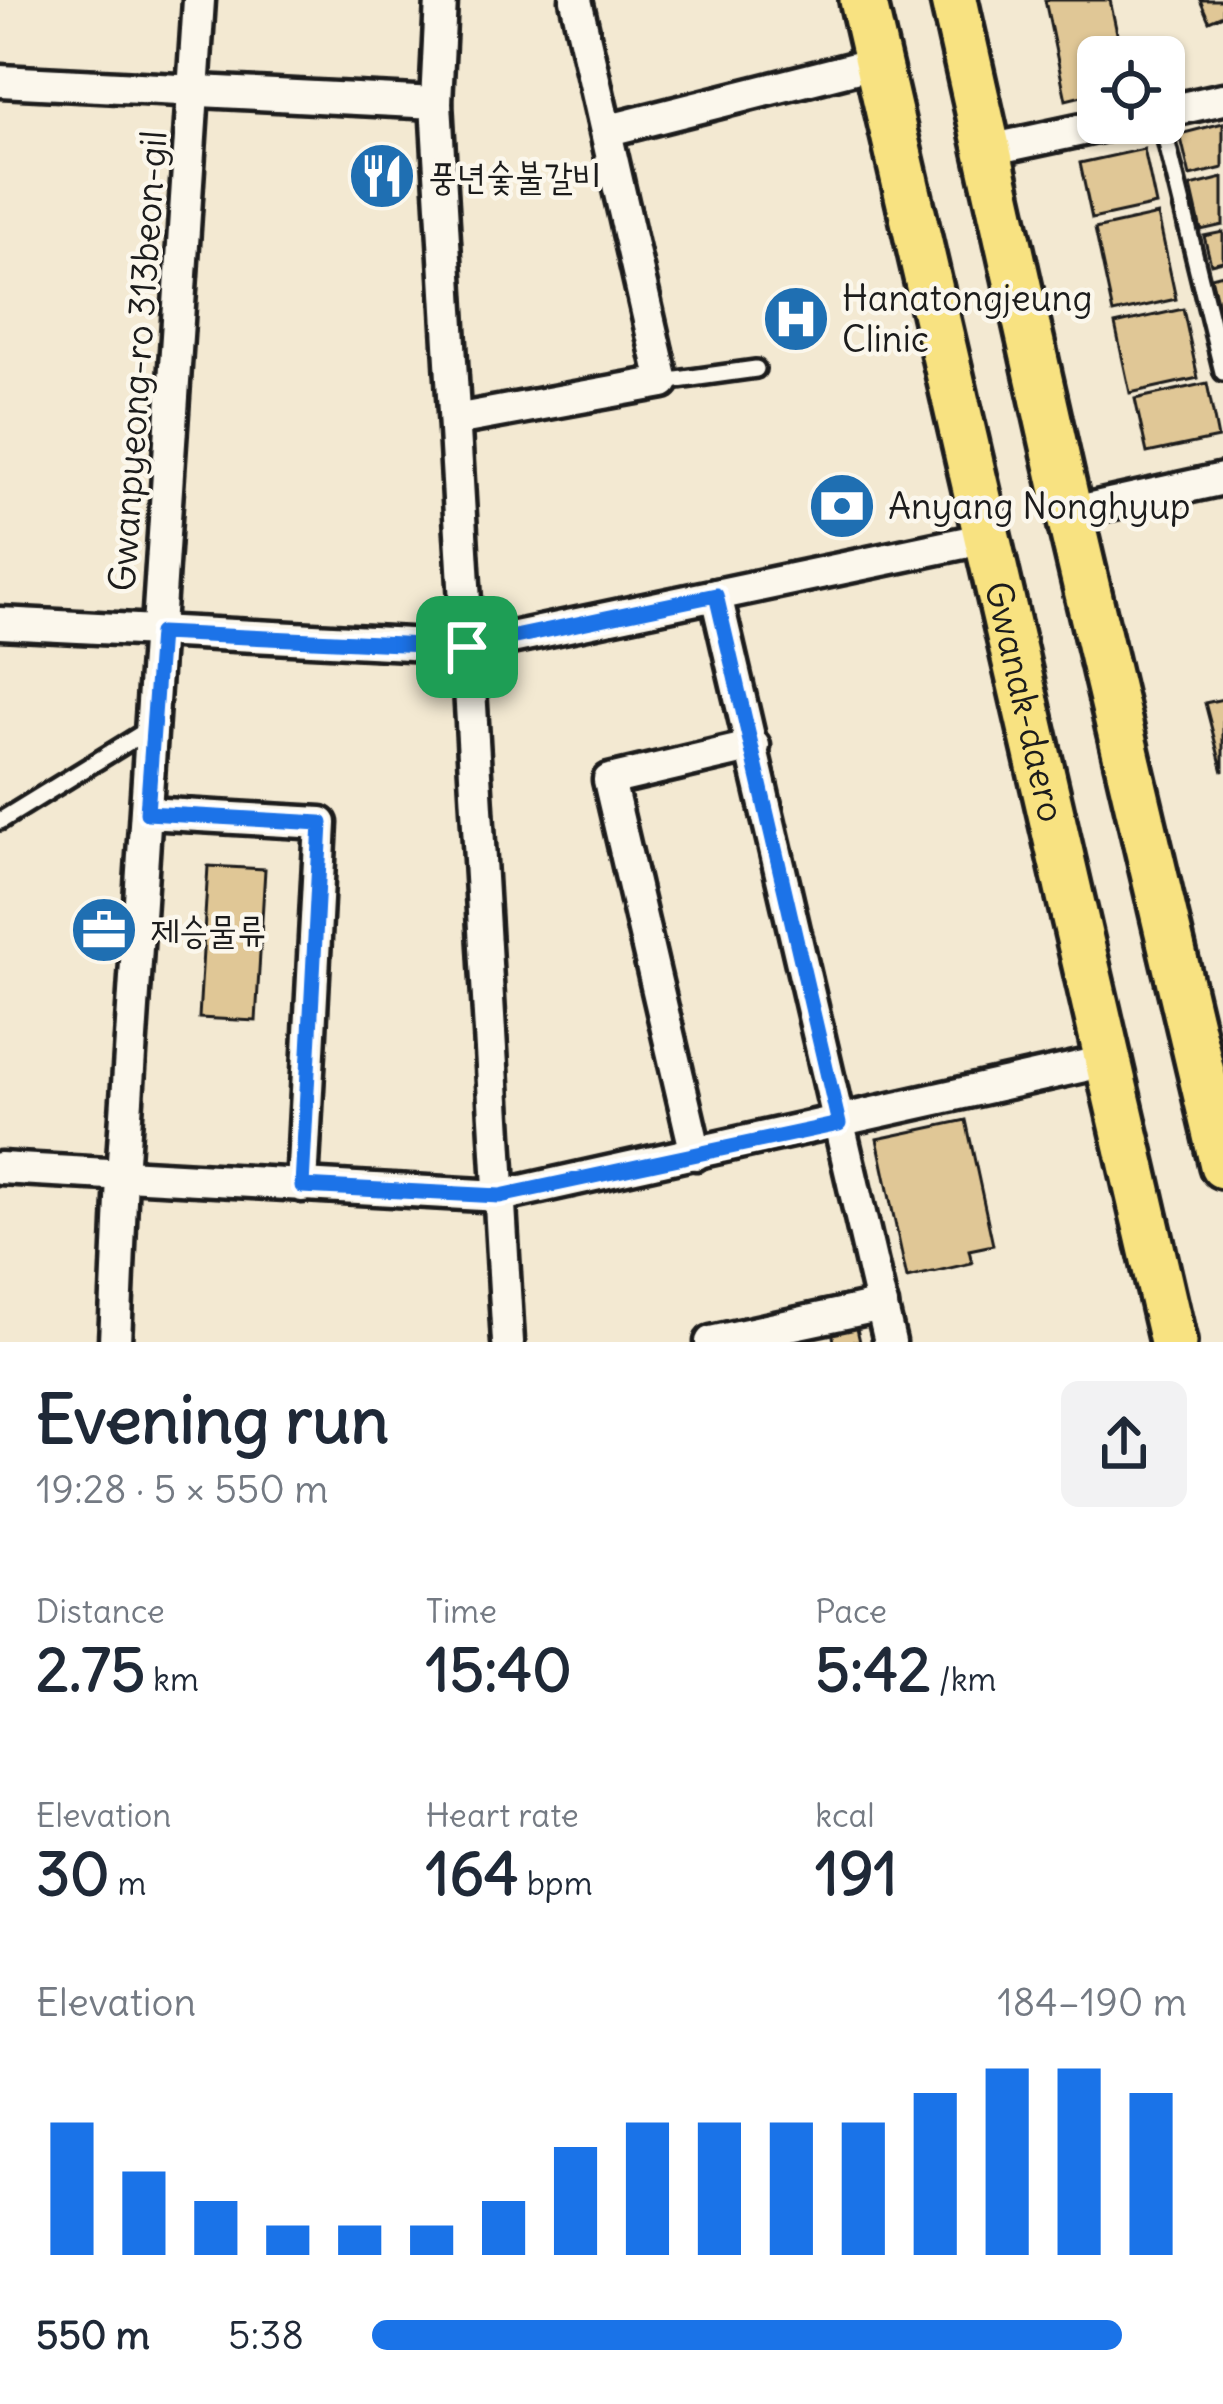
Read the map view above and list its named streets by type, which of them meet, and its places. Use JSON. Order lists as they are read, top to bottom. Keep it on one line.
{"streets":{"main road":["Gwanak-daero"],"street":["Gwanpyeong-ro 313beon-gil"]},"places":{"restaurant":["풍년숯불갈비"],"hospital":["Hanatongjeung Clinic"],"bank":["Anyang Nonghyup"],"office":["제승물류"]},"page":{"heading":["Evening run","19:28 · 5 × 550 m"],"stats":[["Distance","2.75 km"],["Time","15:40"],["Pace","5:42 /km"],["Elevation","30 m"],["Heart rate","164 bpm"],["kcal","191"]],"chart":["Elevation","184–190 m"],"list":[{"name":"550 m","note":"5:38"}]}}
